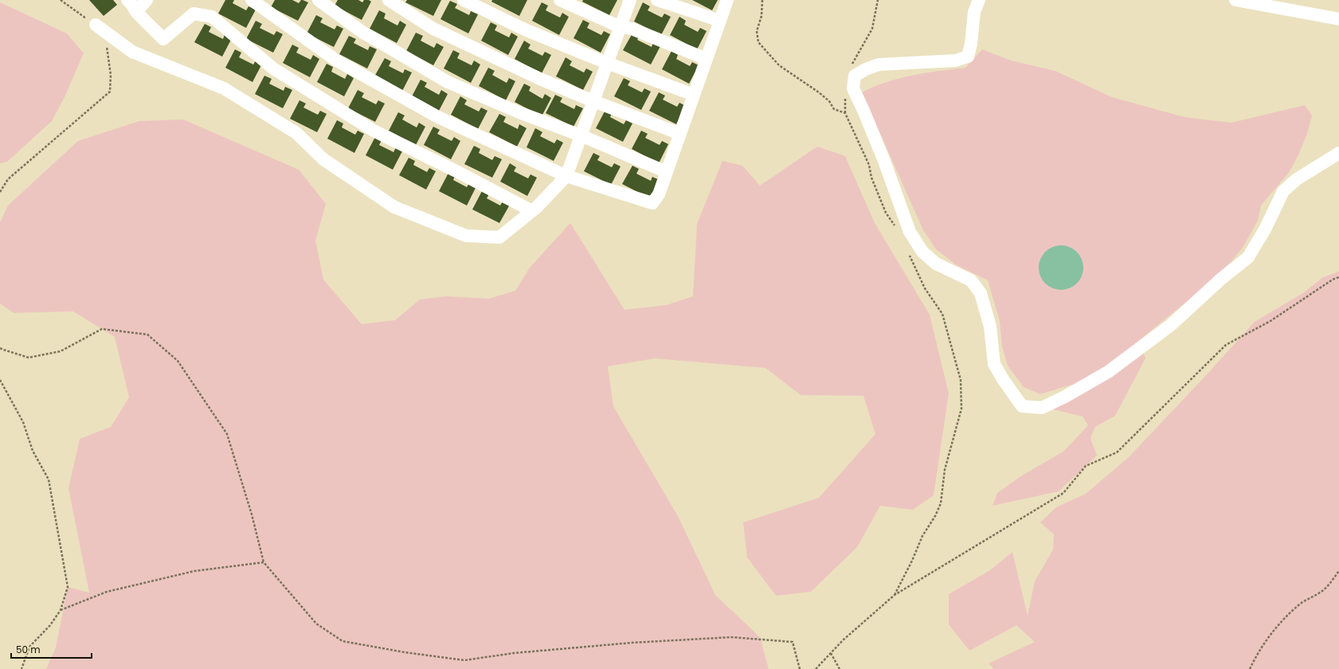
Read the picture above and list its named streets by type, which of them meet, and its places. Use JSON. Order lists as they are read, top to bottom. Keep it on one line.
{"scale_bar":"50 m"}
